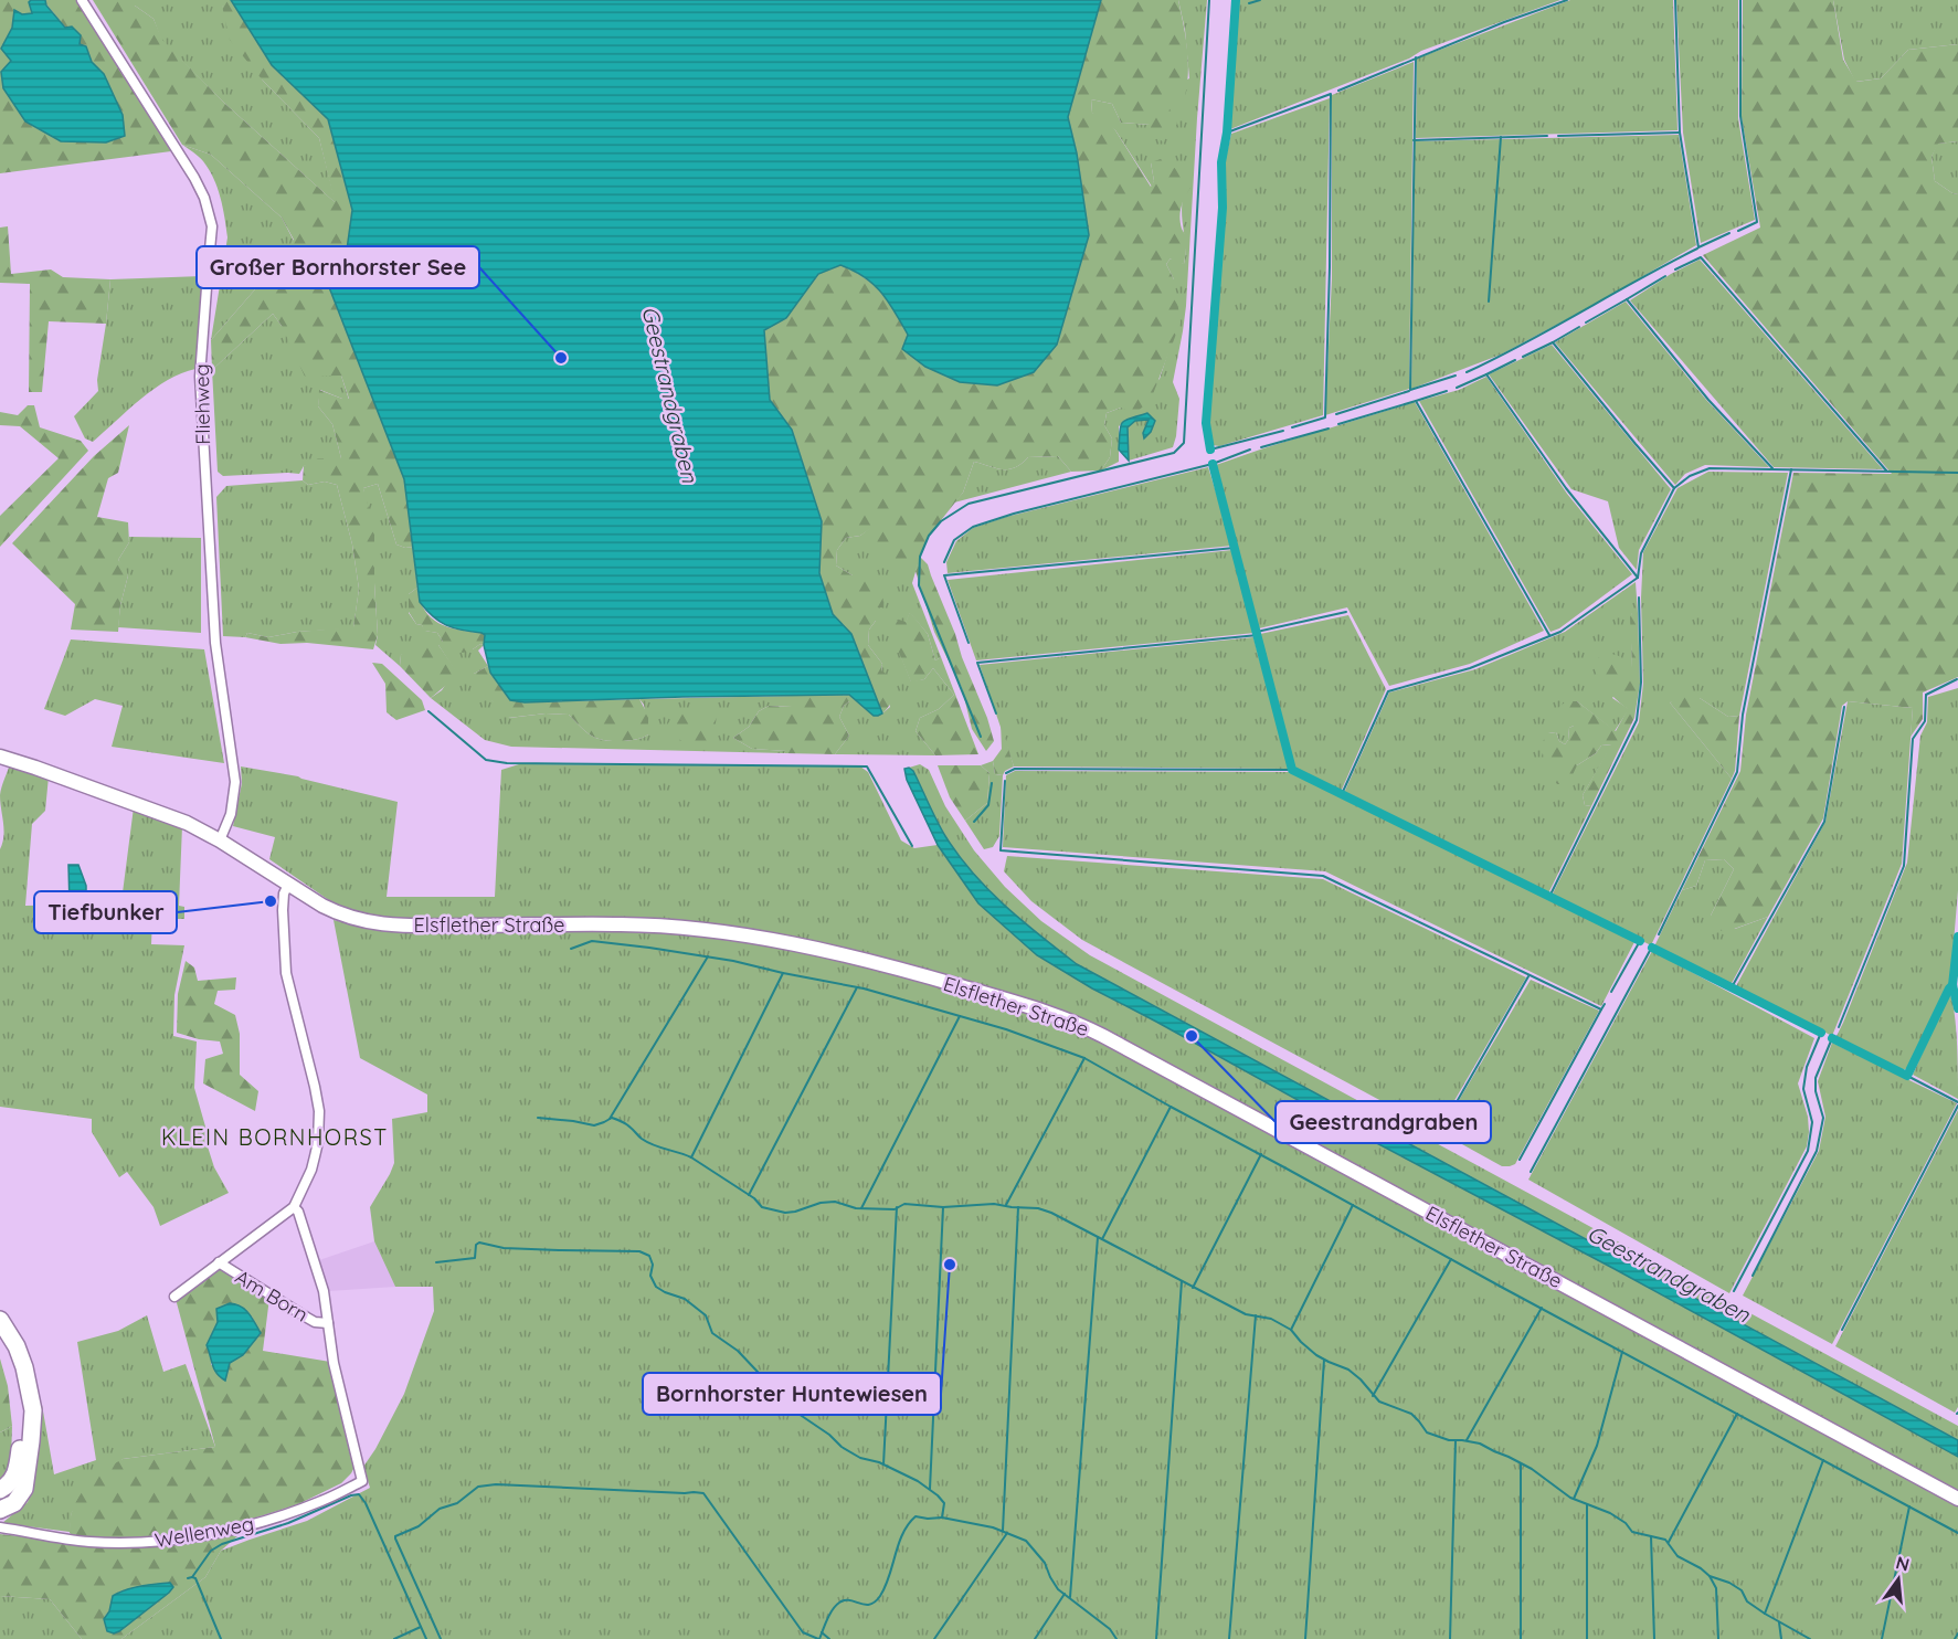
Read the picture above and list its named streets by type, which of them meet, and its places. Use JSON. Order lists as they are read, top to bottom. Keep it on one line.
{"streets":{"main road":["Elsflether Straße"],"street":["Fliehweg","Am Born","Wellenweg"]},"crossings":[["Fliehweg","Elsflether Straße"],["Am Born","Wellenweg"]],"districts":["KLEIN BORNHORST"],"water":["Geestrandgraben"],"places":["Großer Bornhorster See","Tiefbunker","Geestrandgraben","Bornhorster Huntewiesen"],"north":"top"}
